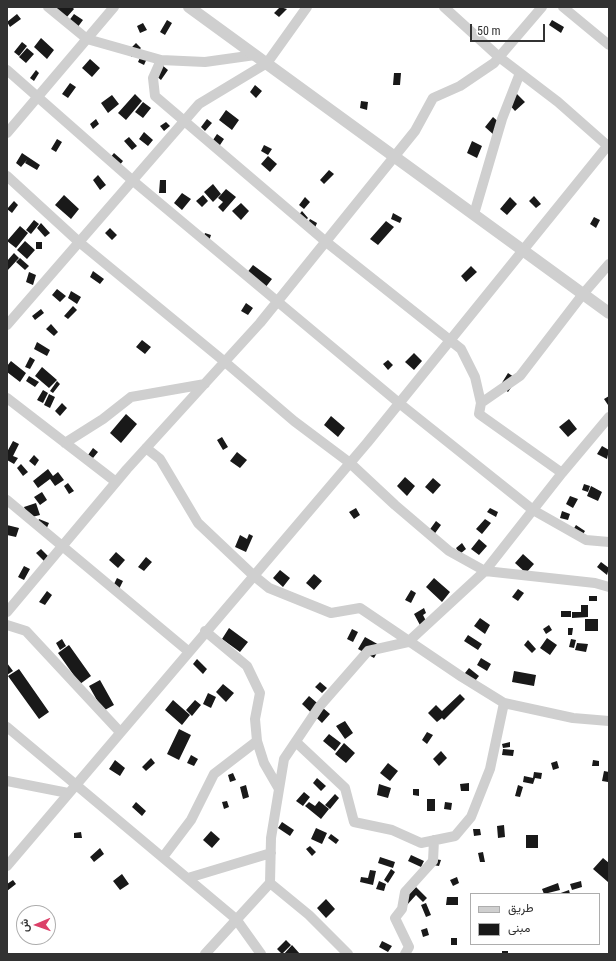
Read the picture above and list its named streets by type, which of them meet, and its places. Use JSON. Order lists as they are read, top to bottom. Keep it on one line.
{"legend":["طريق","مبنى"],"scale_bar":"50 m","north":"left"}
